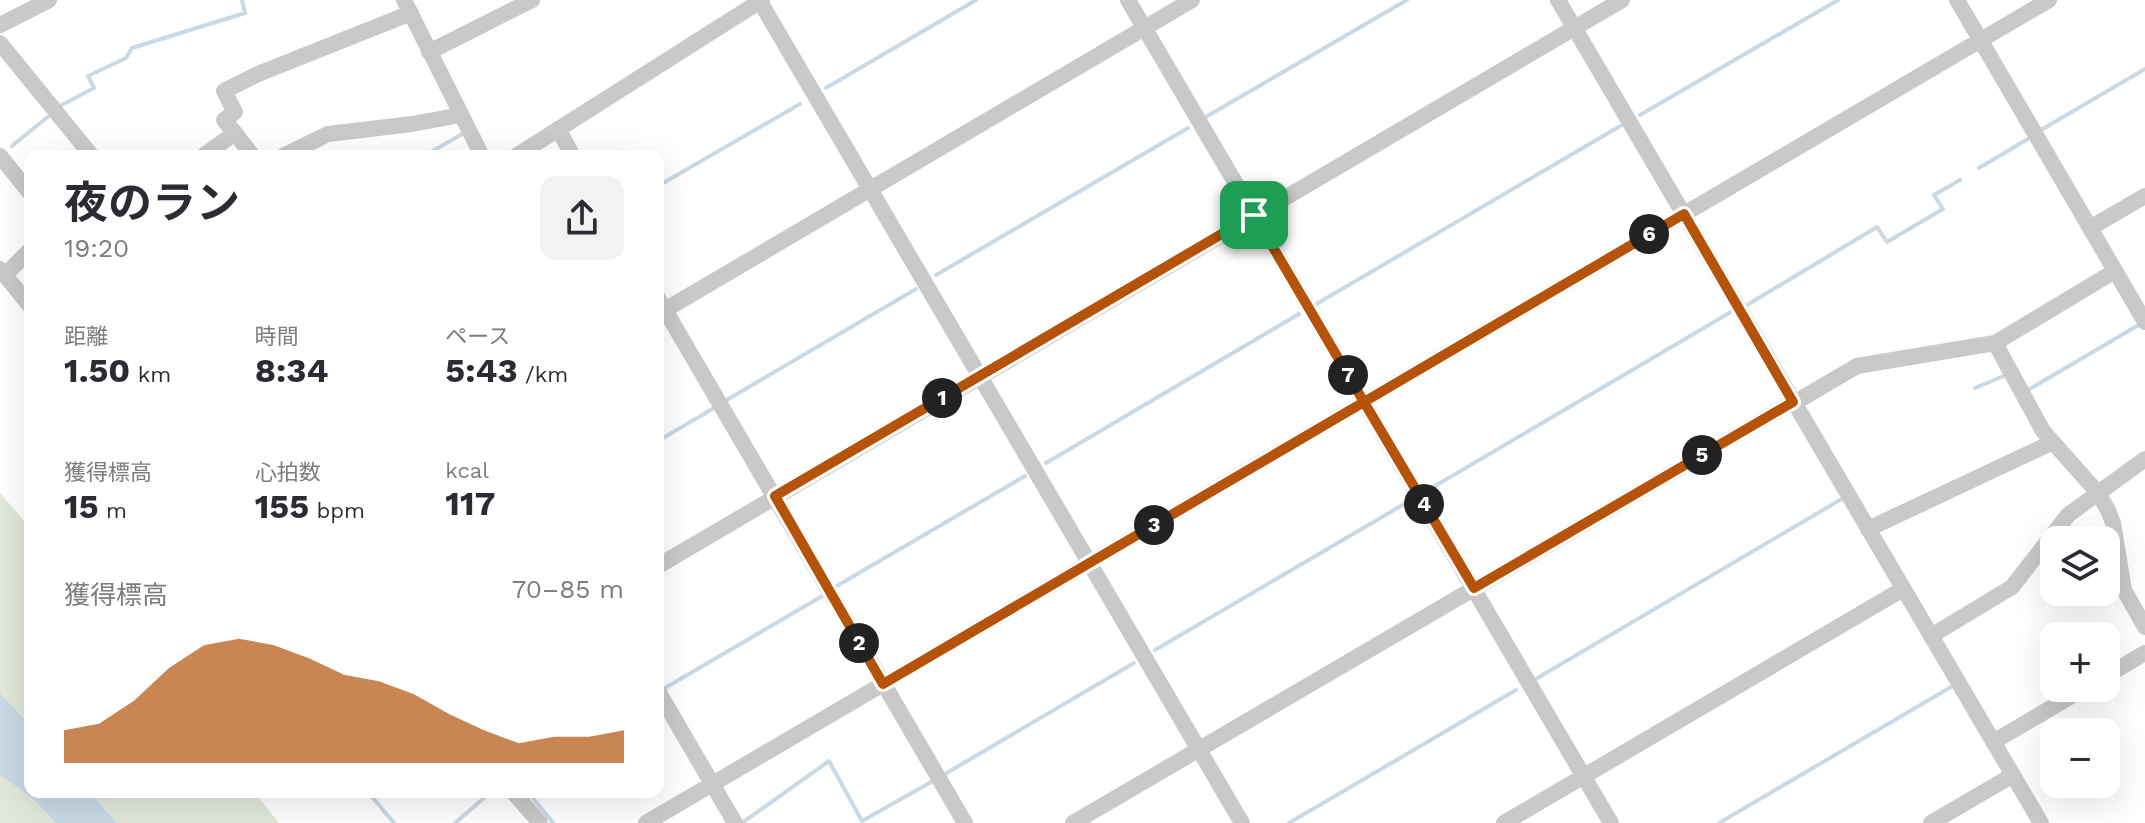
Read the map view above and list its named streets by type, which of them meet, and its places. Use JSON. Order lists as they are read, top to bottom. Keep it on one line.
{"page":{"heading":["夜のラン","19:20"],"pins":["6","7","1","5","4","3","2"],"stats":[["距離","1.50 km"],["時間","8:34"],["ペース","5:43 /km"],["獲得標高","15 m"],["心拍数","155 bpm"],["kcal","117"]],"map_buttons":["+","−"],"chart":["獲得標高","70–85 m"]}}
